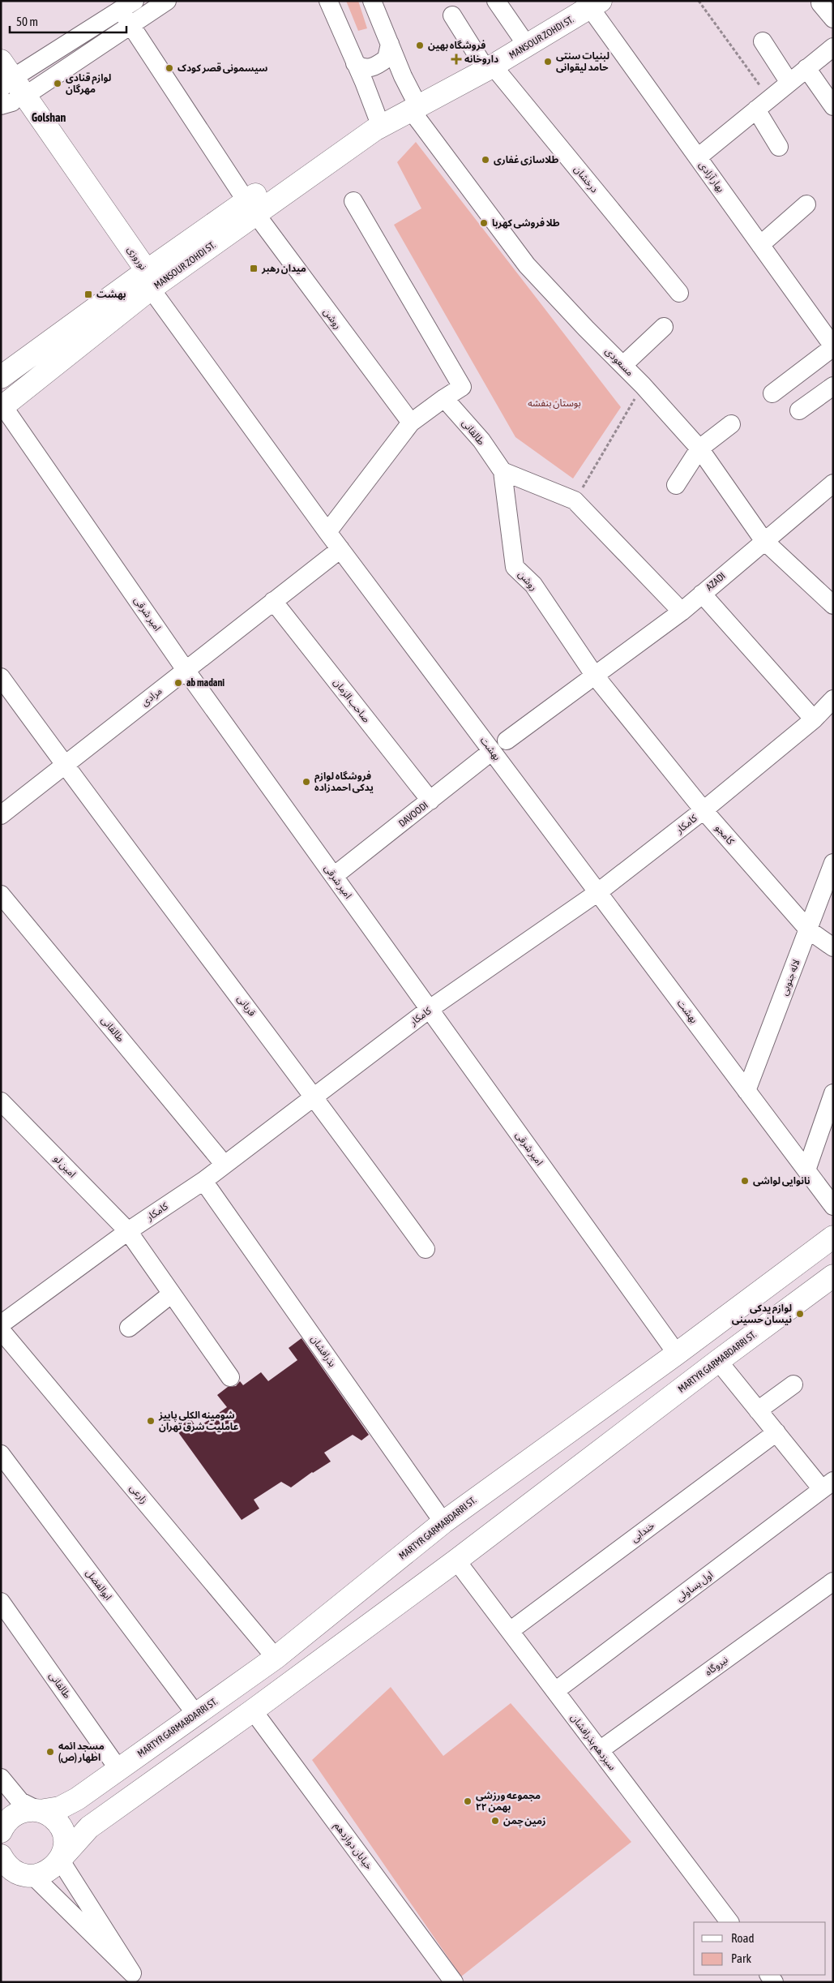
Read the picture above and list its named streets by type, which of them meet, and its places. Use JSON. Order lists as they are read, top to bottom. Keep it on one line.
{"streets":{"main road":["MANSOUR ZOHDI ST.","نوروزی","MARTYR GARMABDARRI ST."],"street":["بهار آزادی","درخشان","روشن","مسعودی","طالقانی","AZADI","امیر شرقی","مرادی","صاحب الزمان","بهشت","DAVOODI","کامکار","کامجو","لاله جنوبی","قربانی","امین لو","بذرافشان","زارعی","خندابی","ابوالفضل","اول یساولی","نیروگاه","سیزدهم بذرافشان","خیابان دوازدهم"]},"crossings":[["MANSOUR ZOHDI ST.","بهار آزادی"],["MANSOUR ZOHDI ST.","درخشان"],["MANSOUR ZOHDI ST.","نوروزی"],["MANSOUR ZOHDI ST.","روشن"],["MANSOUR ZOHDI ST.","مسعودی"],["MANSOUR ZOHDI ST.","امیر شرقی"],["MANSOUR ZOHDI ST.","بهشت"],["نوروزی","بهشت"],["روشن","طالقانی"],["روشن","AZADI"],["روشن","کامجو"],["مسعودی","AZADI"],["طالقانی","کامکار"],["طالقانی","MARTYR GARMABDARRI ST."],["AZADI","کامجو"],["امیر شرقی","مرادی"],["امیر شرقی","DAVOODI"],["امیر شرقی","کامکار"],["امیر شرقی","MARTYR GARMABDARRI ST."],["مرادی","صاحب الزمان"],["مرادی","بهشت"],["مرادی","قربانی"],["صاحب الزمان","DAVOODI"],["بهشت","DAVOODI"],["بهشت","کامکار"],["بهشت","لاله جنوبی"],["کامکار","کامجو"],["کامکار","قربانی"],["کامکار","امین لو"],["کامکار","بذرافشان"],["کامجو","لاله جنوبی"],["بذرافشان","MARTYR GARMABDARRI ST."],["MARTYR GARMABDARRI ST.","زارعی"],["MARTYR GARMABDARRI ST.","ابوالفضل"],["MARTYR GARMABDARRI ST.","سیزدهم بذرافشان"],["MARTYR GARMABDARRI ST.","خیابان دوازدهم"],["خندابی","سیزدهم بذرافشان"],["اول یساولی","سیزدهم بذرافشان"],["نیروگاه","سیزدهم بذرافشان"]],"districts":["Golshan"],"parks":["بوستان بنفشه"],"places":{"other":["فروشگاه بهین","لبنیات سنتی حامد لیقوانی","سیسمونی قصر کودک","لوازم قنادی مهرگان","طلاسازی غفاری","طلا فروشی کهربا","ab madani","فروشگاه لوازم یدکی احمدزاده","نانوایی لواشی","لوازم یدکی نیسان حسینی","شومینه الکلی پاییز عاملیت شرق تهران","مسجد ائمه اطهار (ص)","مجموعه ورزشی ۲۲ بهمن","زمین چمن"],"health":["داروخانه"],"transit":["میدان رهبر","بهشت"]},"legend":["Road","Park"],"scale_bar":"50 m"}
